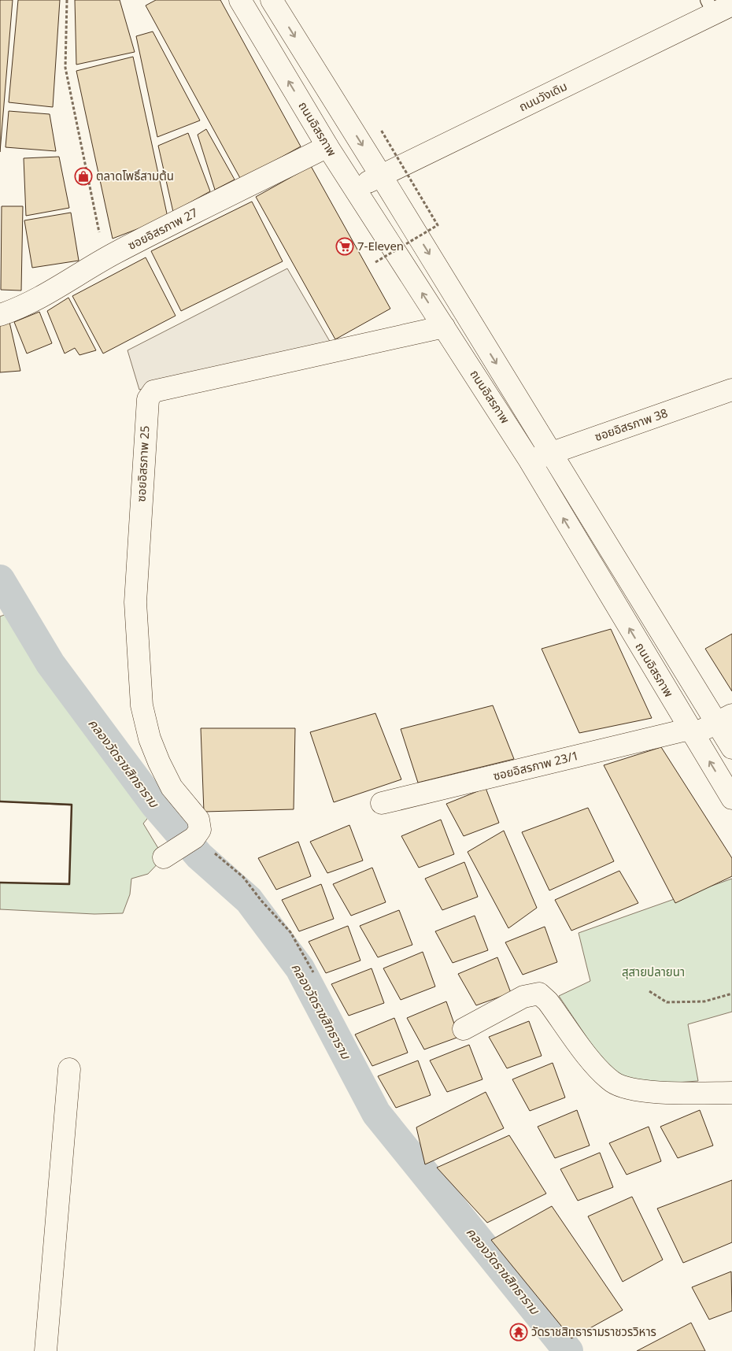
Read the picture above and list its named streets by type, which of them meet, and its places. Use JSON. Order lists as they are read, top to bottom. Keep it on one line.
{"streets":{"street":["ถนนวังเดิม","ถนนอิสรภาพ","ซอยอิสรภาพ 27","ซอยอิสรภาพ 38","ซอยอิสรภาพ 25","ซอยอิสรภาพ 23/1"]},"crossings":[["ถนนวังเดิม","ถนนอิสรภาพ"],["ถนนอิสรภาพ","ซอยอิสรภาพ 27"],["ถนนอิสรภาพ","ซอยอิสรภาพ 38"],["ถนนอิสรภาพ","ซอยอิสรภาพ 25"],["ถนนอิสรภาพ","ซอยอิสรภาพ 23/1"]],"water":["คลองวัดราชสิทธาราม"],"parks":["สุสายปลายนา"],"places":{"shop":["ตลาดโพธิ์สามต้น"],"supermarket":["7-Eleven"],"temple":["วัดราชสิทธารามราชวรวิหาร"]}}
